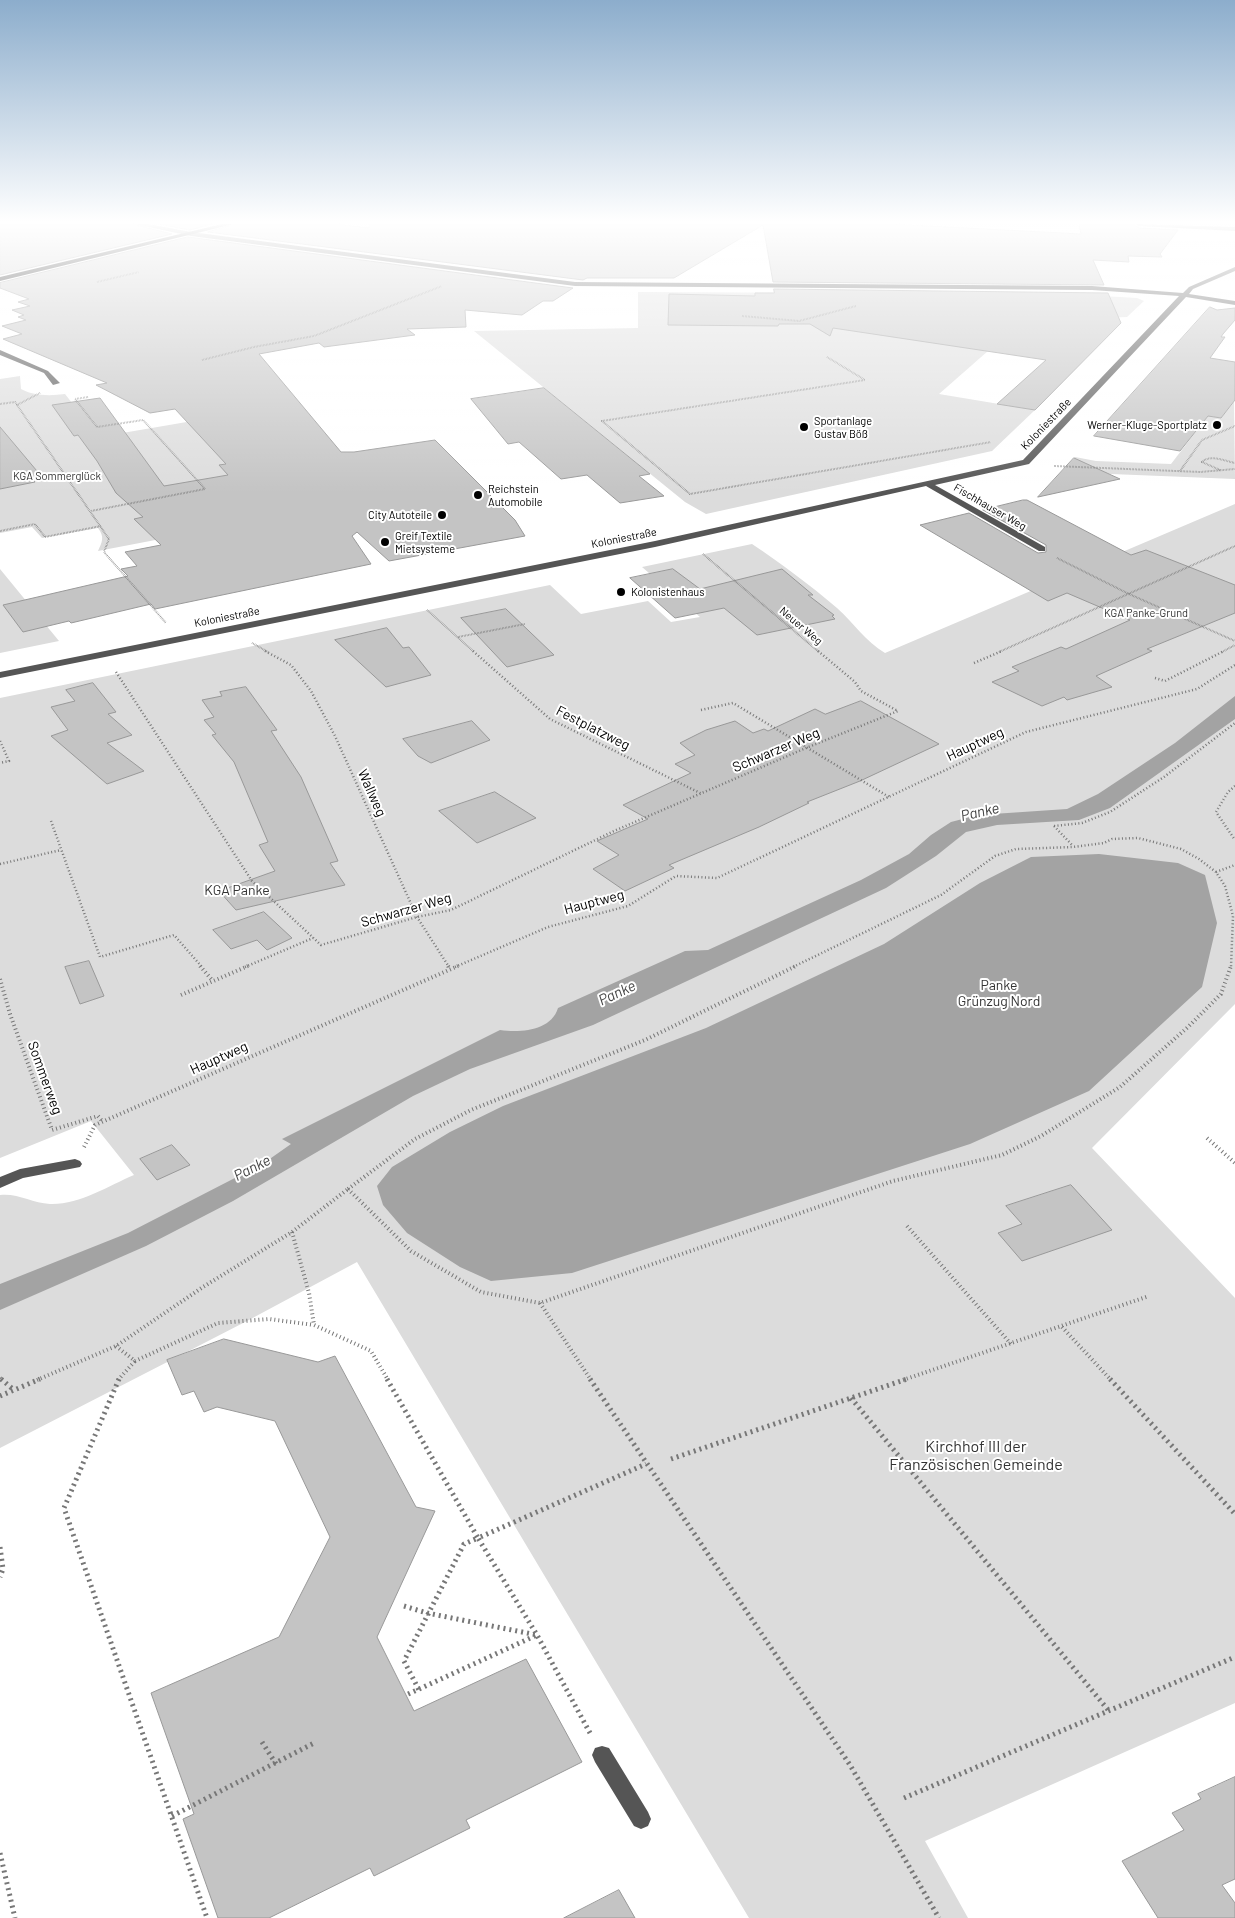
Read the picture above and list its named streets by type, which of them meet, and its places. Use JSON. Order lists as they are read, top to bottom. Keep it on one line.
{"streets":{"street":["Koloniestraße","Fischhauser Weg"],"path":["Neuer Weg","Festplatzweg","Hauptweg","Schwarzer Weg","Wallweg","Sommerweg"]},"crossings":[["Koloniestraße","Fischhauser Weg"],["Neuer Weg","Schwarzer Weg"],["Festplatzweg","Schwarzer Weg"],["Hauptweg","Wallweg"],["Hauptweg","Sommerweg"],["Schwarzer Weg","Wallweg"]],"water":["Panke"],"parks":["KGA Sommerglück","KGA Panke-Grund","KGA Panke","Panke Grünzug Nord","Kirchhof III der Französischen Gemeinde"],"places":["Werner-Kluge-Sportplatz","Sportanlage Gustav Böß","Reichstein Automobile","City Autoteile","Greif Textile Mietsysteme","Kolonistenhaus"]}
